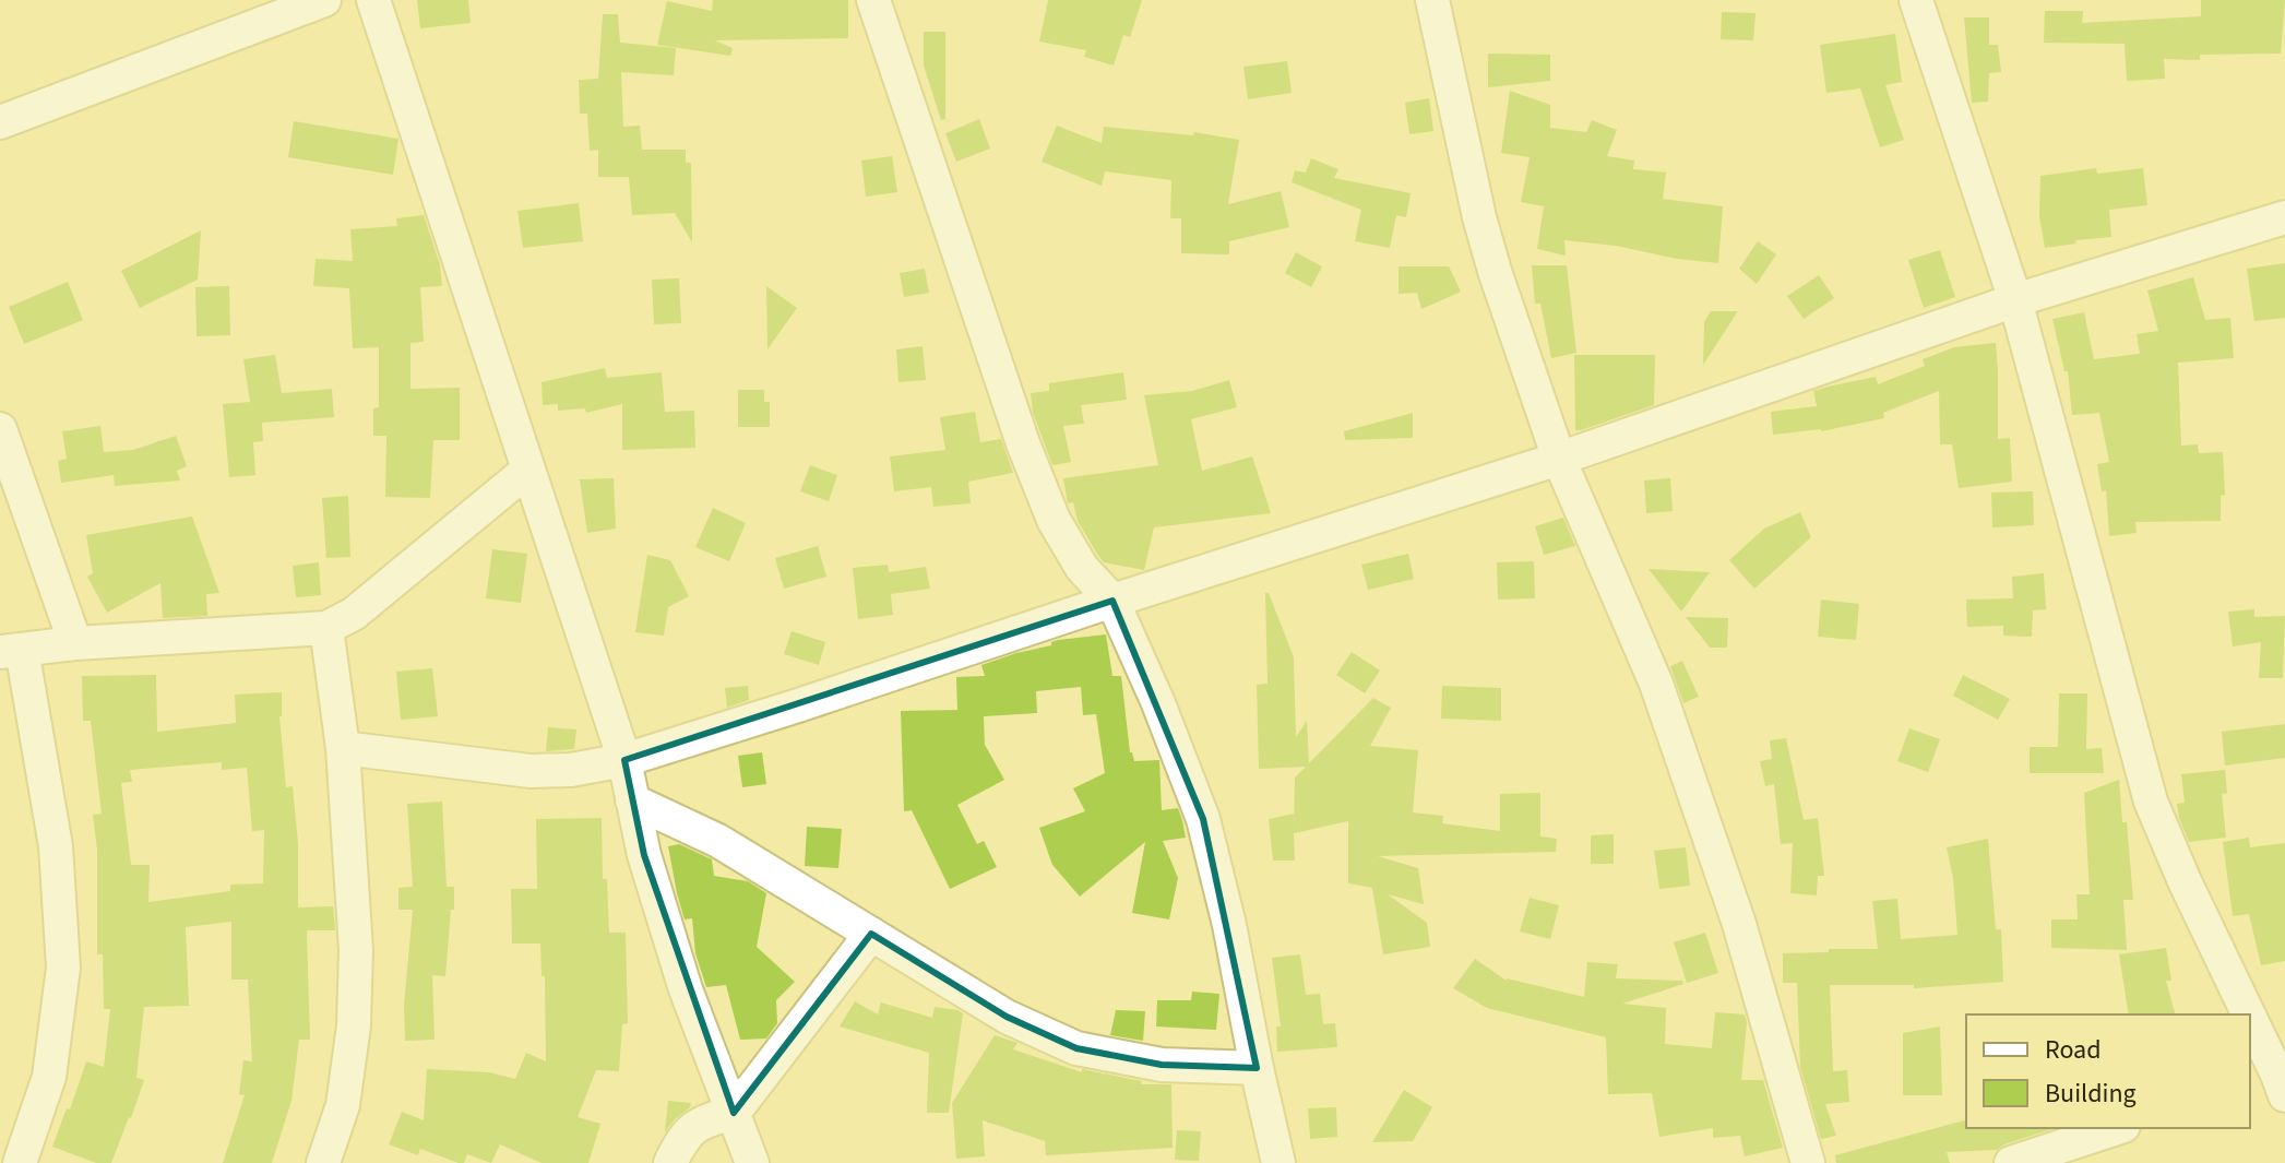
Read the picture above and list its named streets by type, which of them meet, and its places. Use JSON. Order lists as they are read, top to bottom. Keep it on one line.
{"legend":["Road","Building"]}
